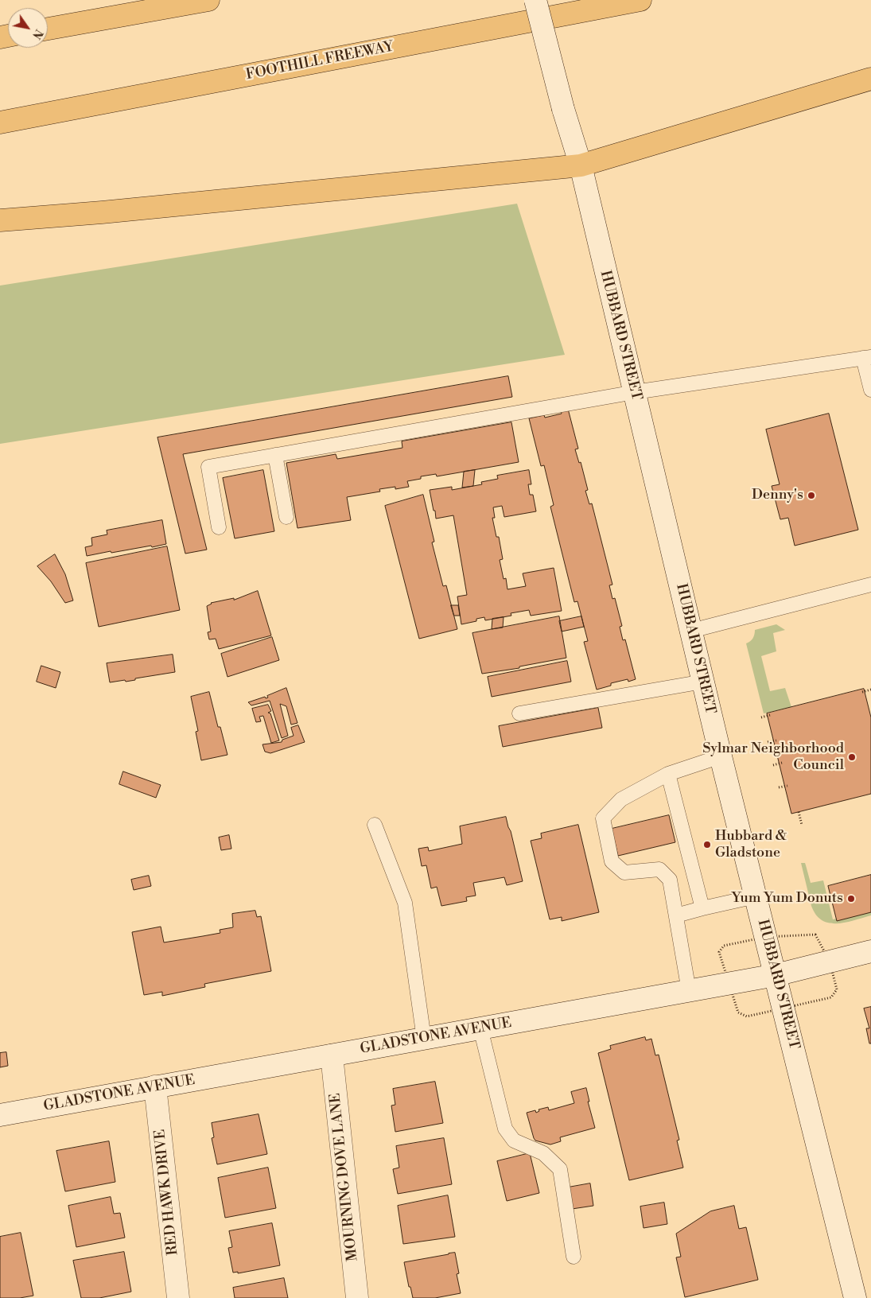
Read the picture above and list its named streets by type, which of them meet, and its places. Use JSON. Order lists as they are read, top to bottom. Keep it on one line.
{"streets":{"highway":["FOOTHILL FREEWAY"],"street":["HUBBARD STREET","GLADSTONE AVENUE","MOURNING DOVE LANE","RED HAWK DRIVE"]},"crossings":[["HUBBARD STREET","GLADSTONE AVENUE"],["GLADSTONE AVENUE","MOURNING DOVE LANE"],["GLADSTONE AVENUE","RED HAWK DRIVE"]],"places":["Denny's","Sylmar Neighborhood Council","Hubbard & Gladstone","Yum Yum Donuts"],"north":"bottom right"}
